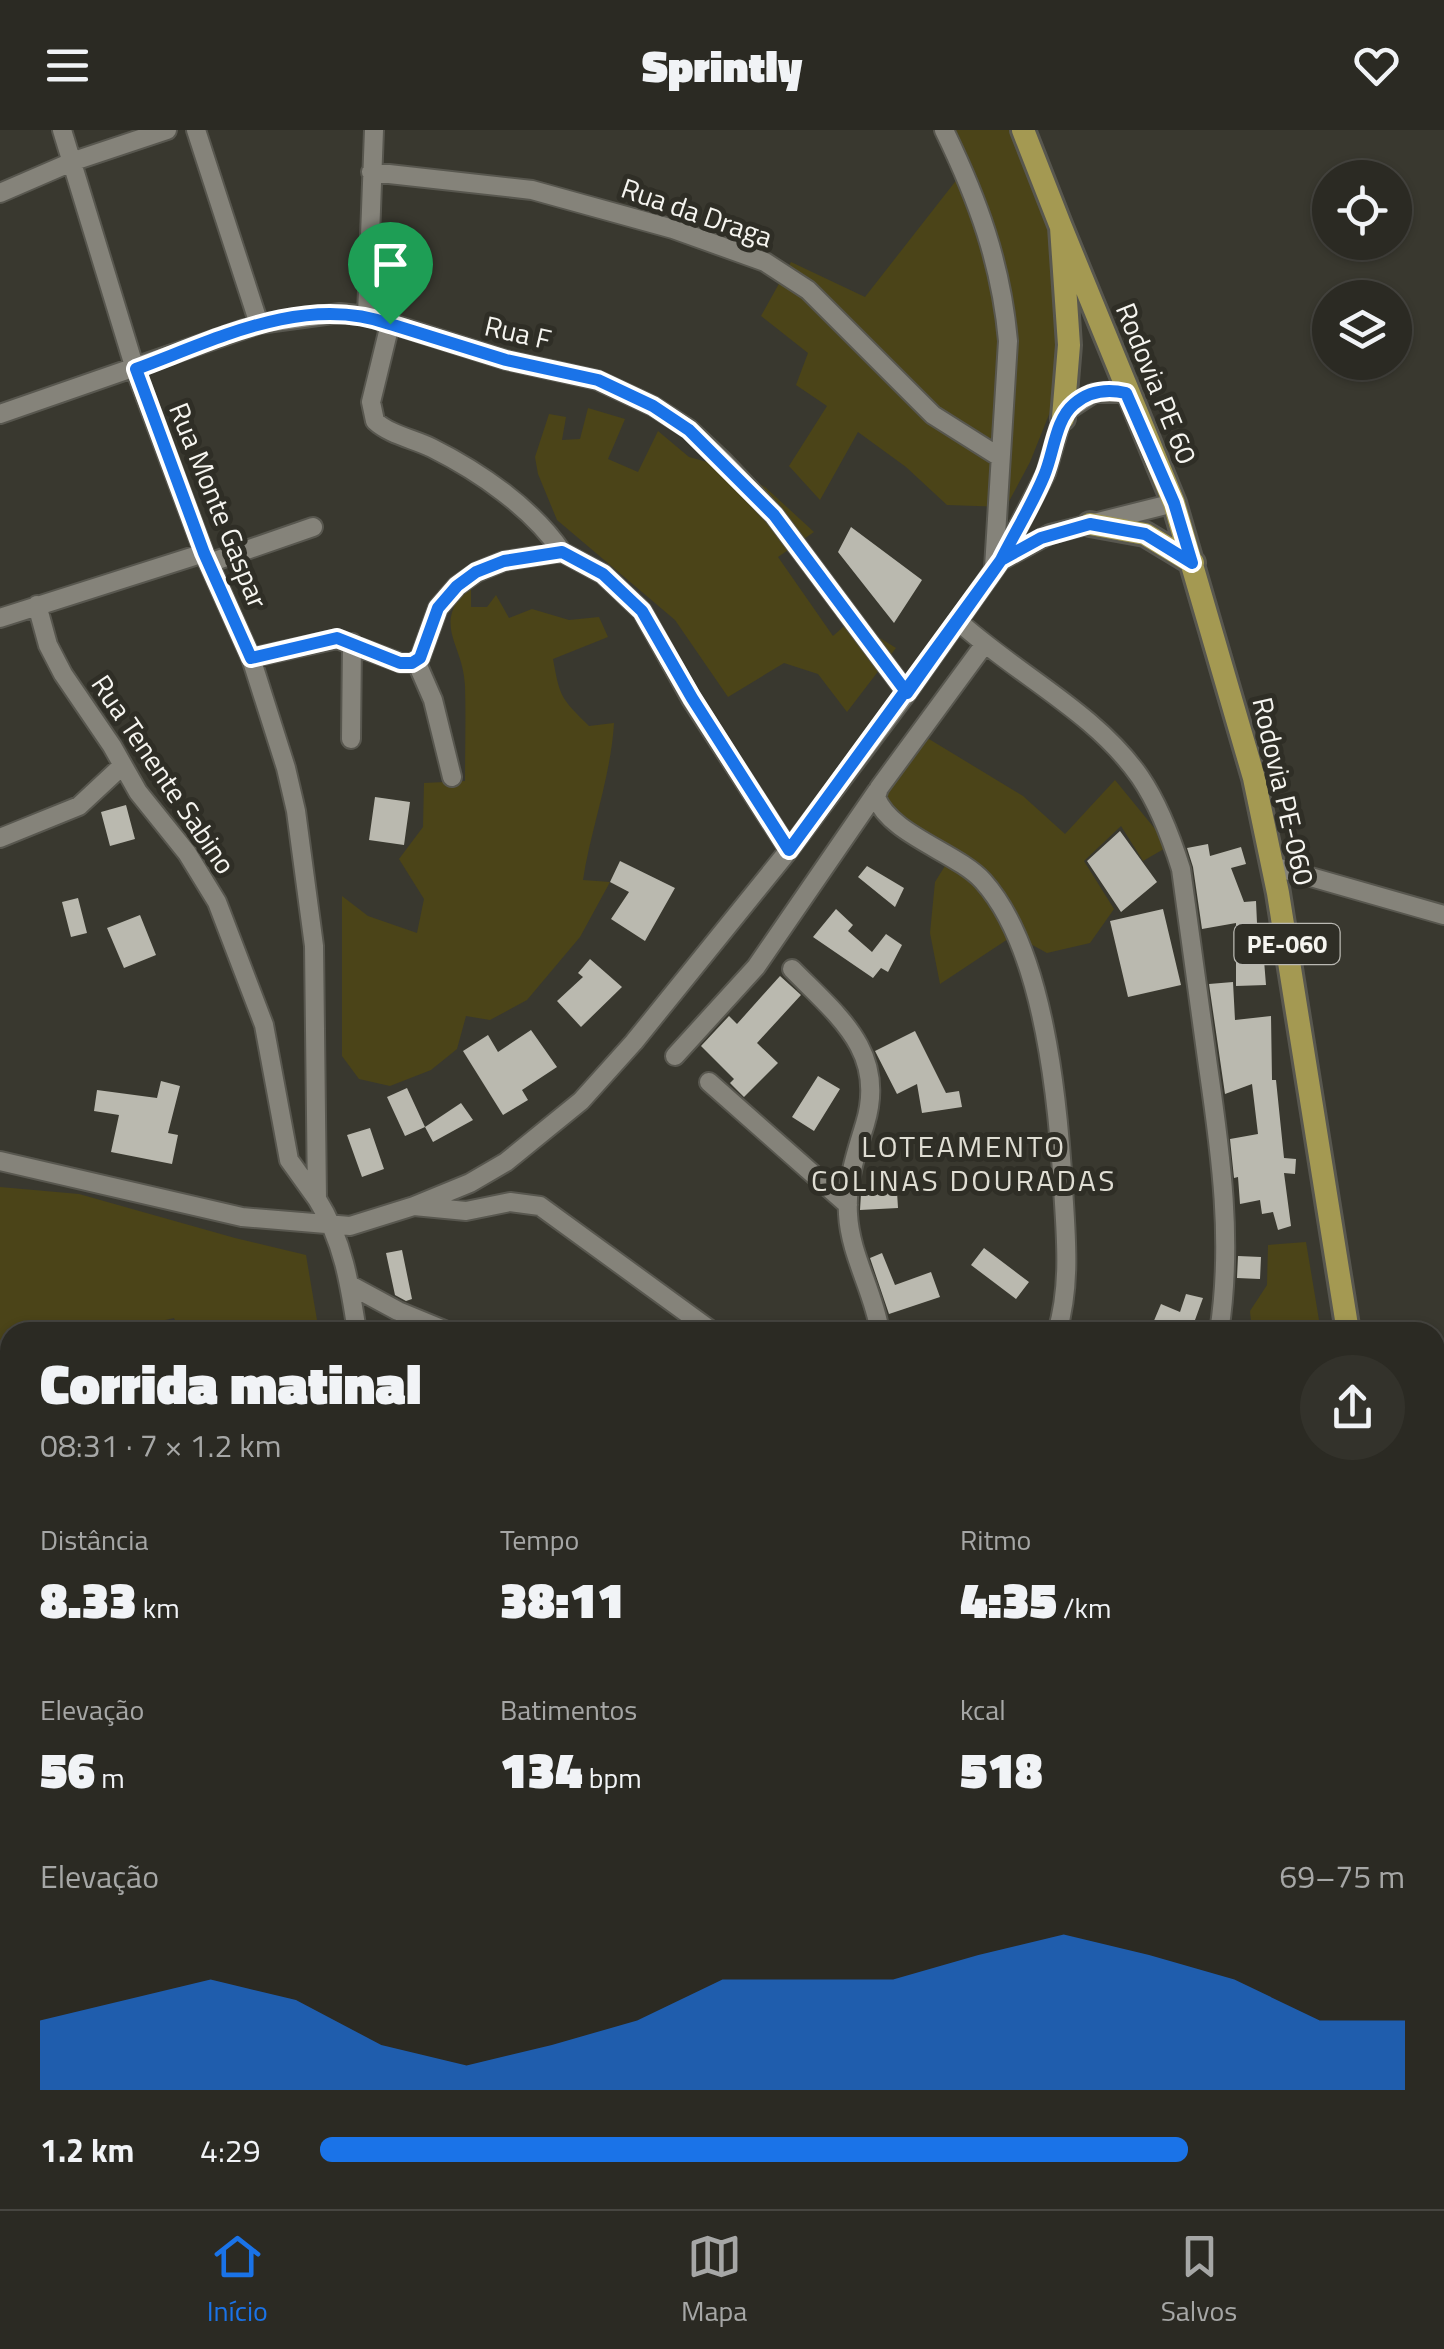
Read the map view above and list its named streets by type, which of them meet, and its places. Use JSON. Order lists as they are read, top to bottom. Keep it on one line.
{"streets":{"main road":["Rodovia PE 60","Rodovia PE-060","PE-060"],"street":["Rua da Draga","Rua F","Rua Monte Gaspar","Rua Tenente Sabino"]},"crossings":[["Rua F","Rua Monte Gaspar"],["Rodovia PE 60","Rodovia PE-060"],["Rua Monte Gaspar","Rua Tenente Sabino"]],"districts":["LOTEAMENTO COLINAS DOURADAS"],"page":{"header":"Sprintly","heading":["Corrida matinal","08:31 · 7 × 1.2 km"],"stats":[["Distância","8.33 km"],["Tempo","38:11"],["Ritmo","4:35 /km"],["Elevação","56 m"],["Batimentos","134 bpm"],["kcal","518"]],"chart":["Elevação","69–75 m"],"list":[{"name":"1.2 km","note":"4:29"}],"tabs":["Início","Mapa","Salvos"]}}
